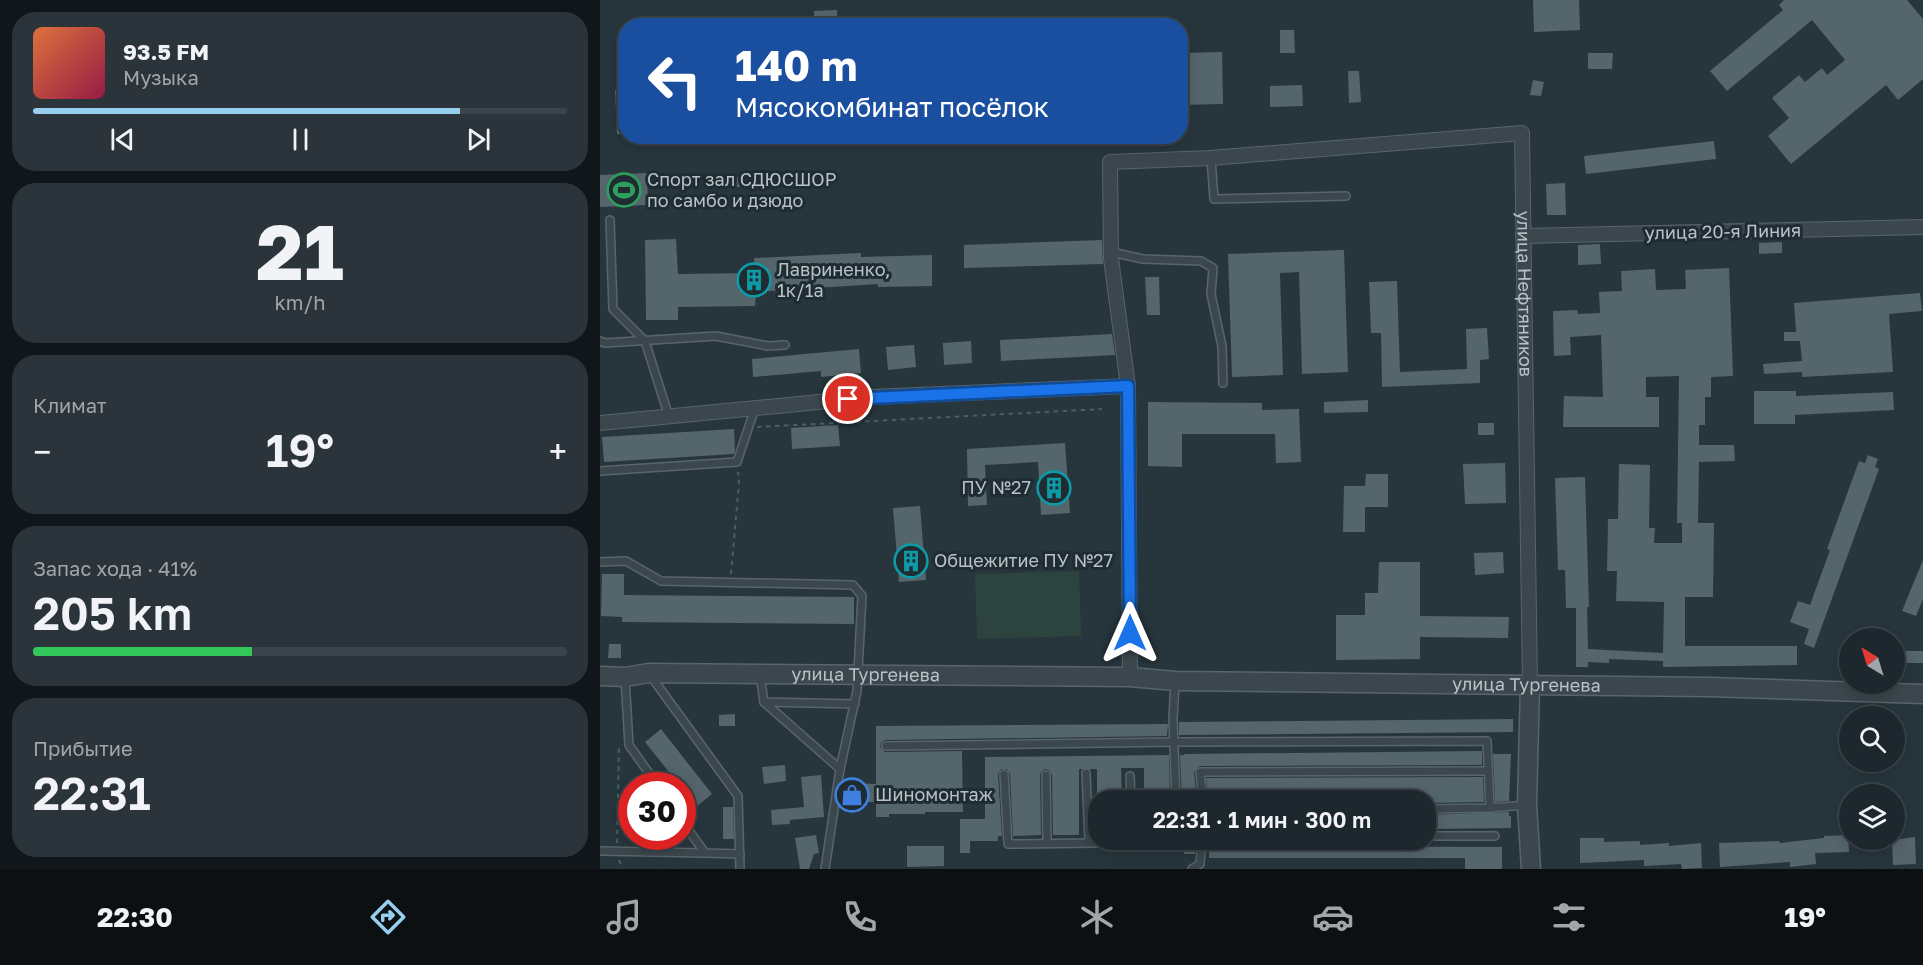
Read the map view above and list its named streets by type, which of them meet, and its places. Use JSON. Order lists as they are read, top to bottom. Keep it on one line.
{"streets":{"street":["улица 20-я Линия","улица Нефтяников","улица Тургенева"]},"crossings":[["улица 20-я Линия","улица Нефтяников"],["улица Нефтяников","улица Тургенева"]],"places":{"sports":["Спорт зал СДЮСШОР по самбо и дзюдо"],"building":["Лавриненко, 1к/1а","ПУ №27","Общежитие ПУ №27"],"shop":["Шиномонтаж"]},"north":"top left","page":{"turn":["140 m","Мясокомбинат посёлок"],"song":["93.5 FM","Музыка"],"tile":[["21","km/h"],"Климат",["Запас хода · 41%","205 km"],["Прибытие","22:31"]],"heat":["−","19°","+"],"limit":"30","trip":"22:31 · 1 мин · 300 m","tabs":["22:30","19°"]}}
